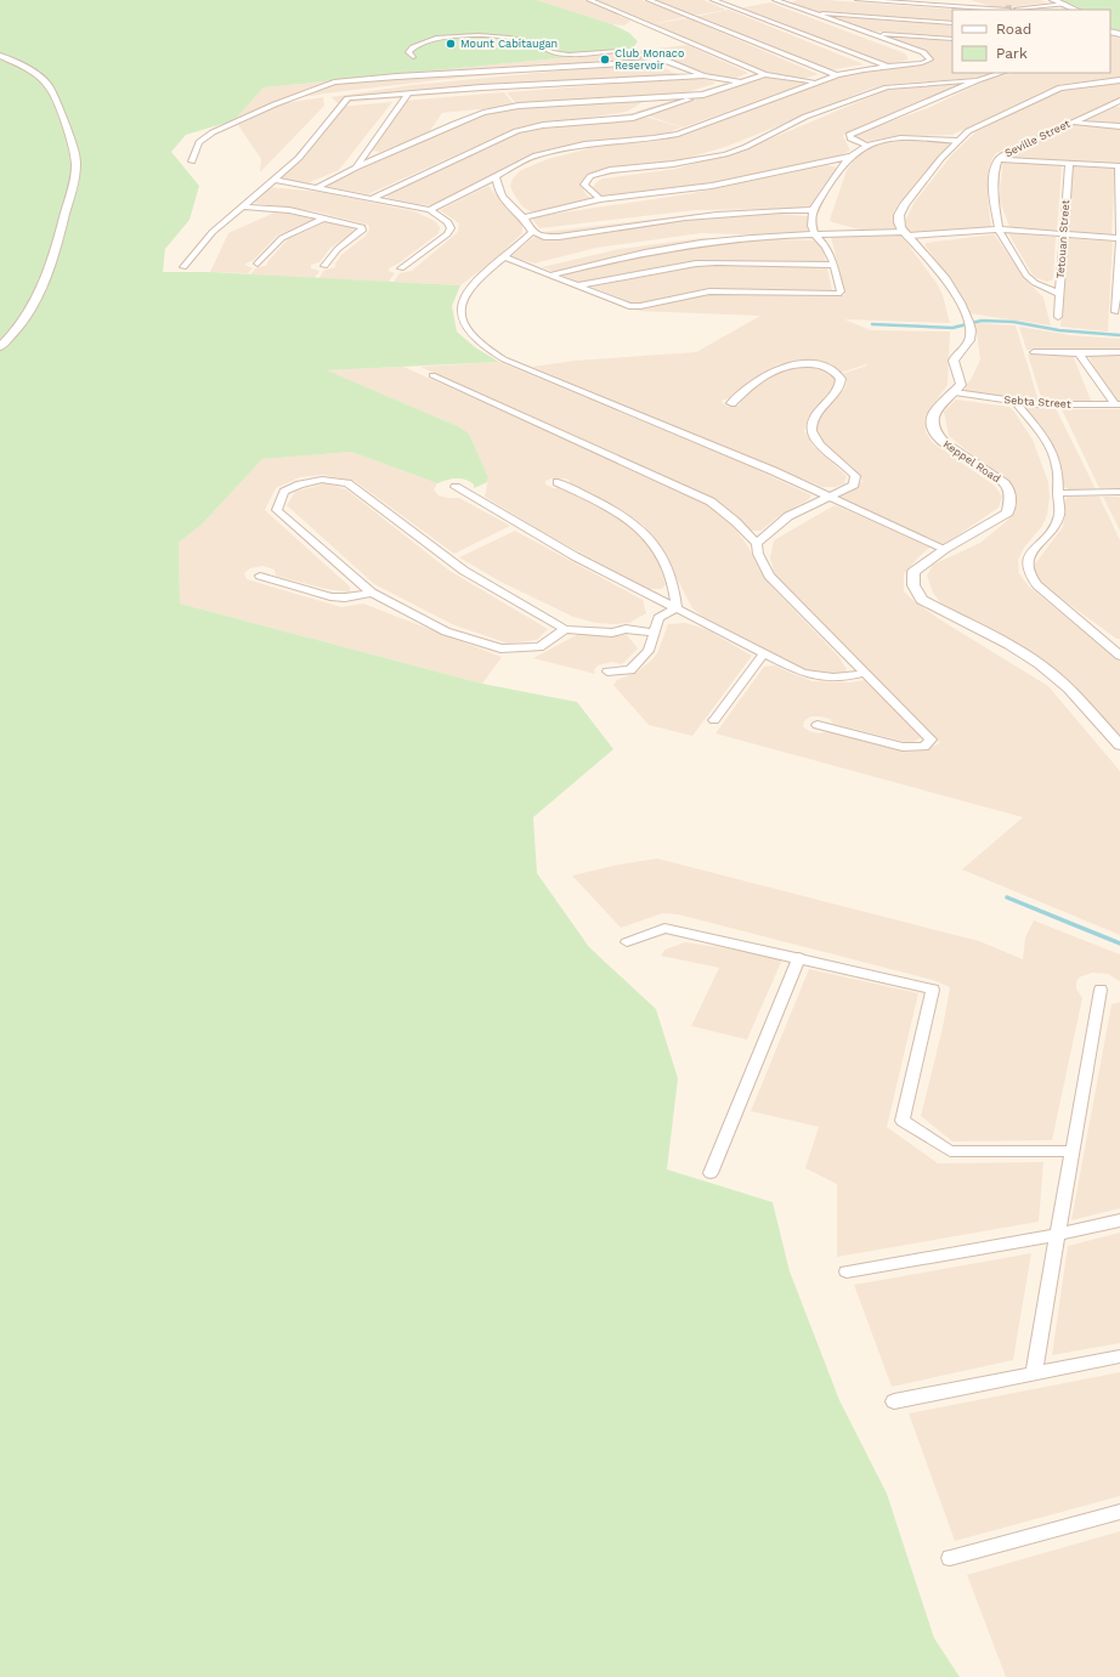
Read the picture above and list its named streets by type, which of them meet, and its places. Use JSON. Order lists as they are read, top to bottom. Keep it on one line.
{"streets":{"street":["Seville Street","Tetouan Street","Sebta Street","Keppel Road"]},"crossings":[["Seville Street","Tetouan Street"],["Sebta Street","Keppel Road"]],"places":["Mount Cabitaugan","Club Monaco Reservoir"],"legend":["Road","Park"]}
